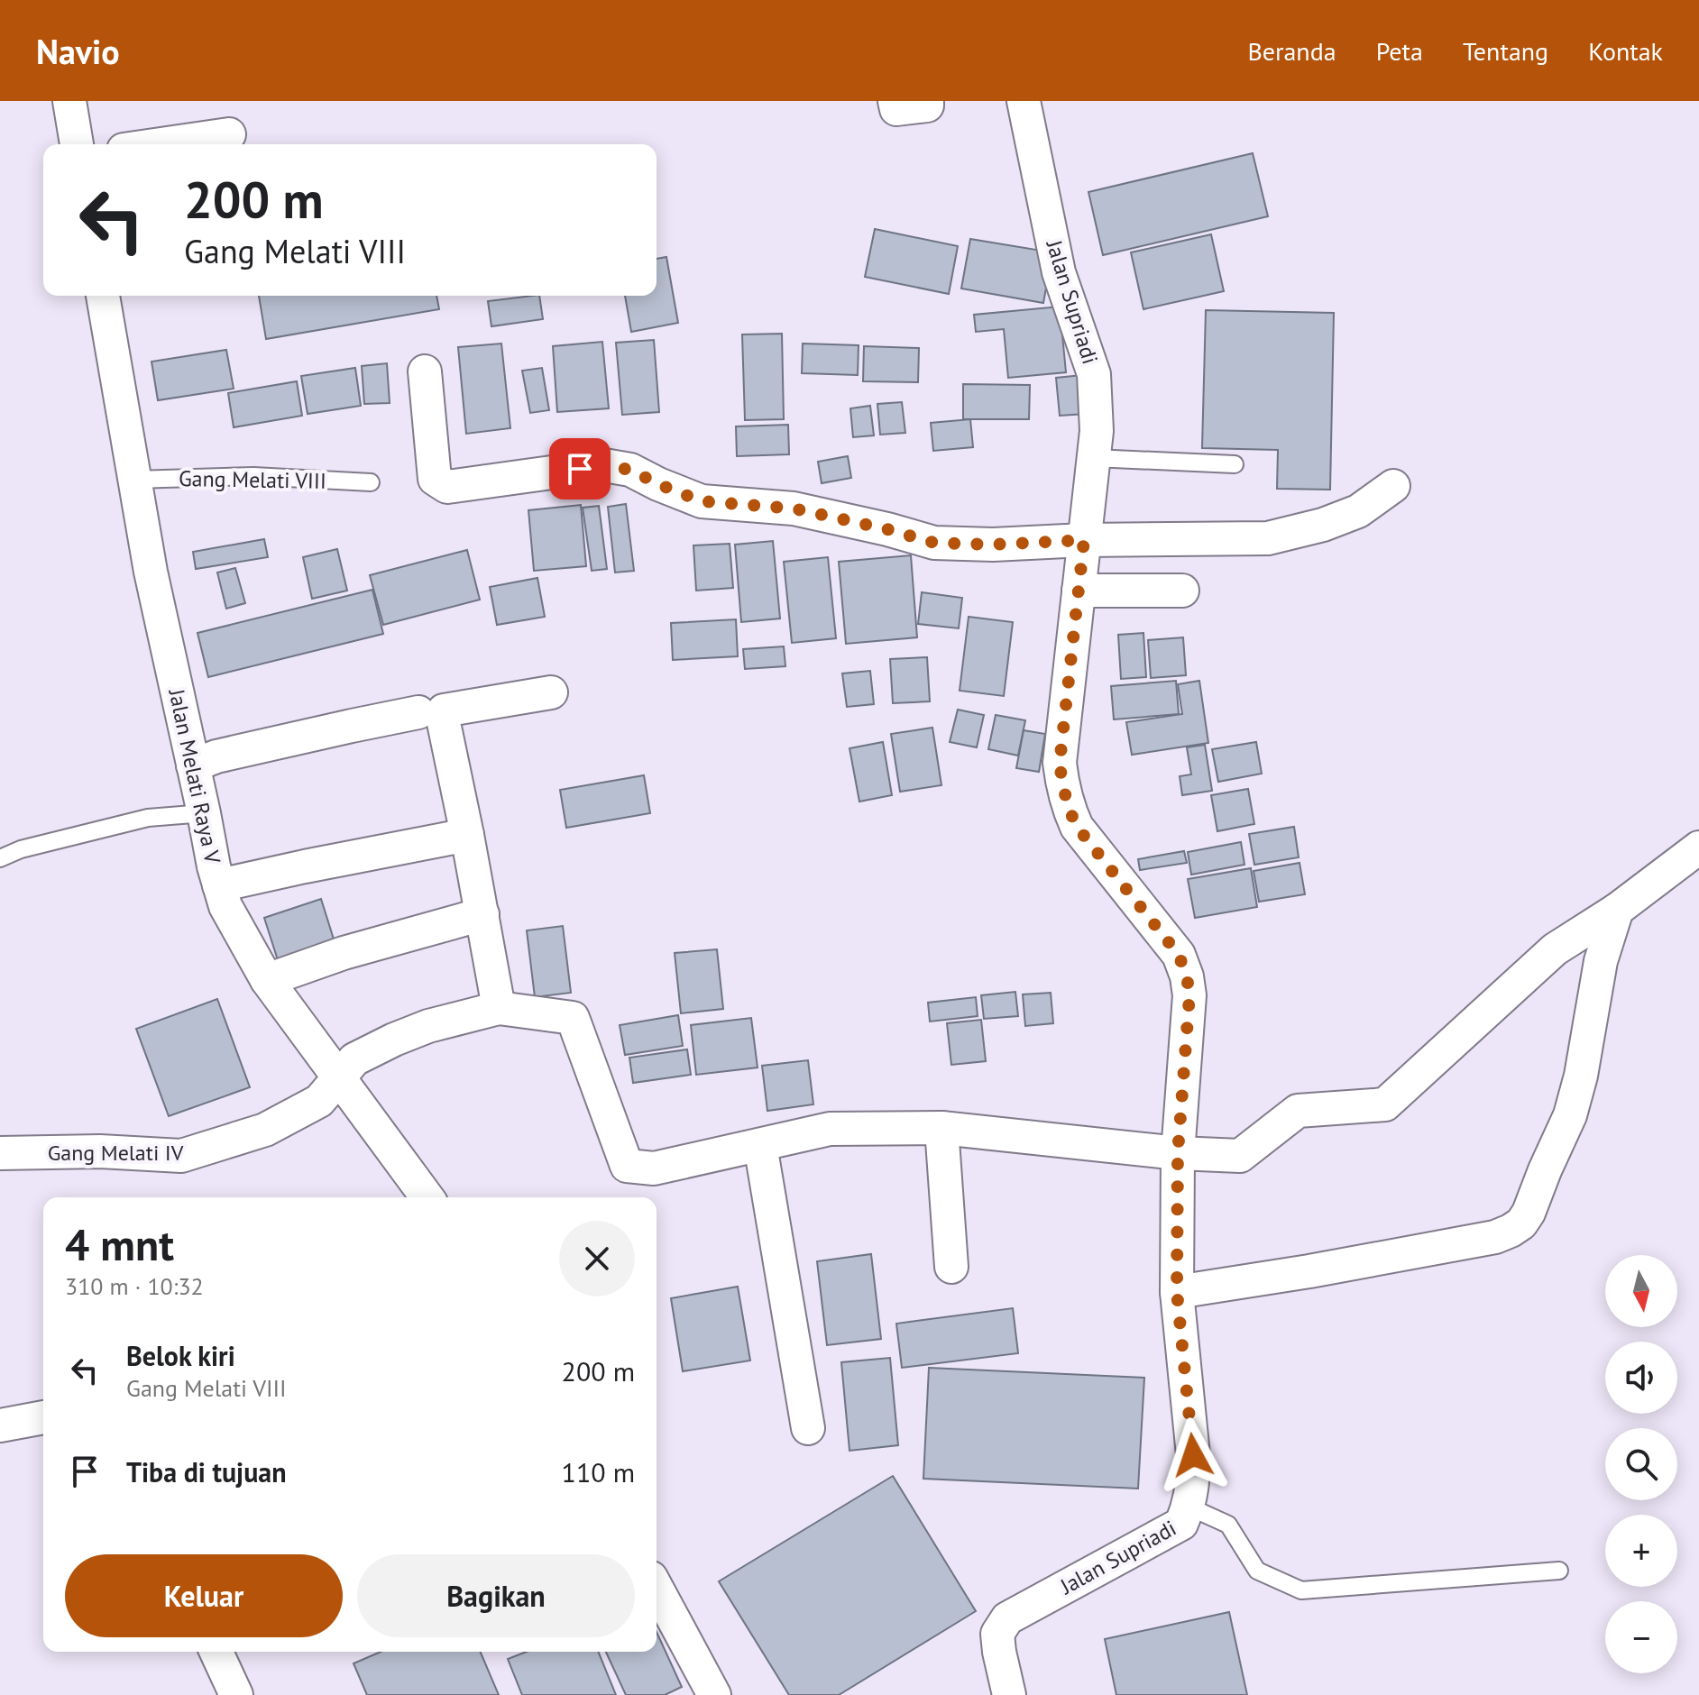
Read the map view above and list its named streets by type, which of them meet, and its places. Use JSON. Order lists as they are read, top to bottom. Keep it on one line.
{"streets":{"street":["Jalan Supriadi","Jalan Melati Raya V","Gang Melati IV"],"lane":["Gang Melati VIII"]},"crossings":[["Gang Melati VIII","Jalan Melati Raya V"],["Jalan Melati Raya V","Gang Melati IV"]],"north":"bottom","page":{"header":"Navio","nav":["Beranda","Peta","Tentang","Kontak"],"turn":["200 m","Gang Melati VIII"],"heading":["4 mnt","310 m · 10:32"],"map_buttons":["+","−"],"list":[{"name":"Belok kiri","note":"Gang Melati VIII","value":"200 m"},{"name":"Tiba di tujuan","value":"110 m"}],"buttons":["Keluar","Bagikan"]}}
